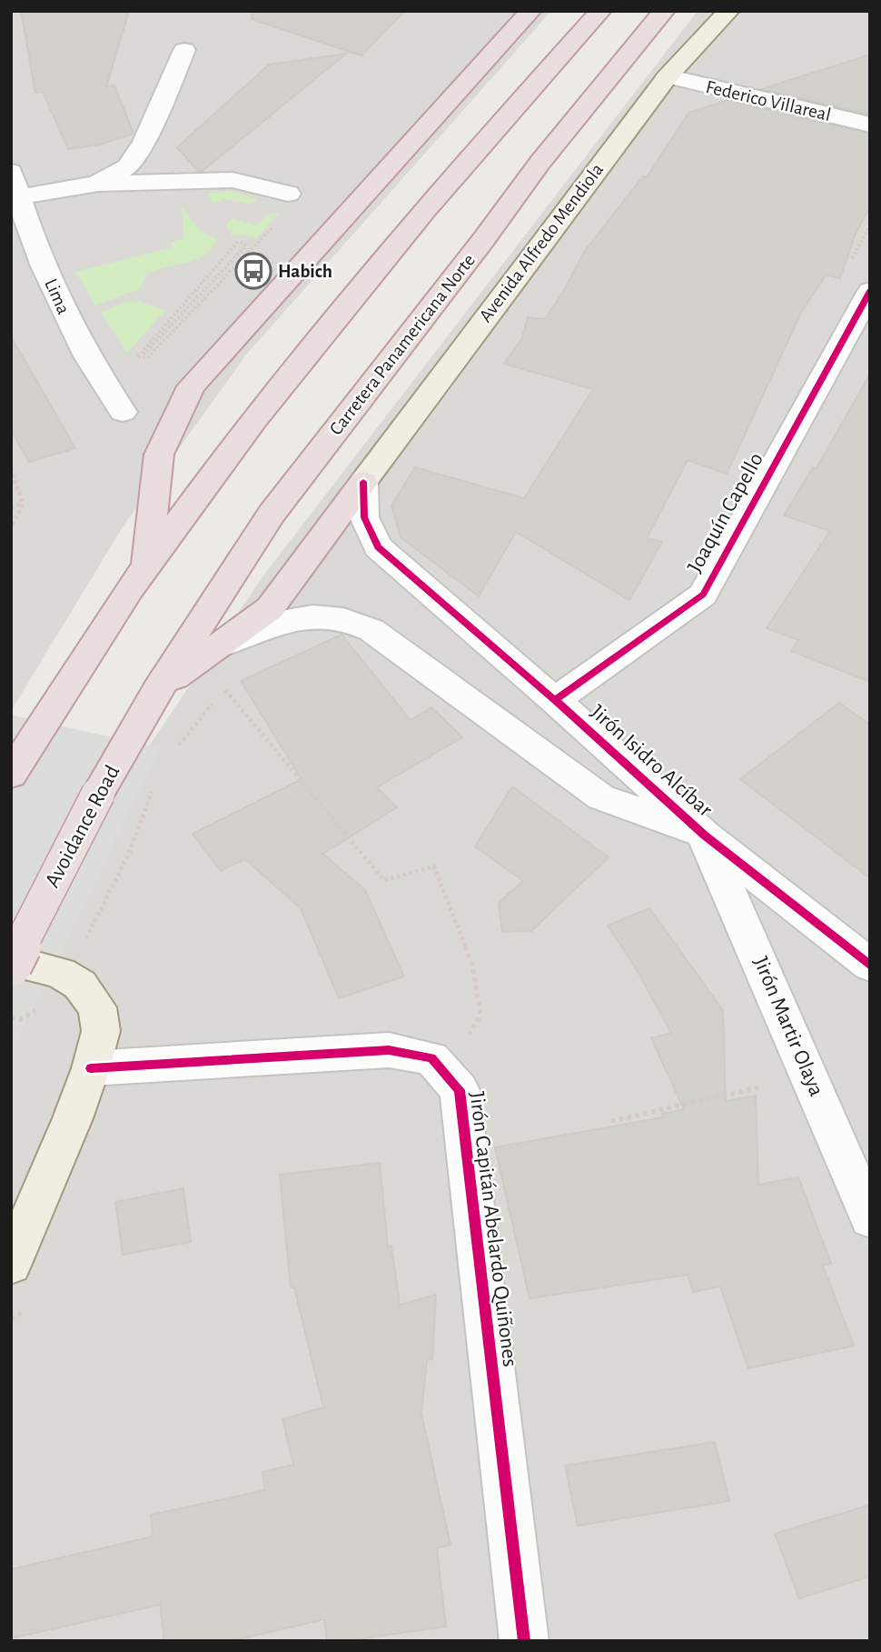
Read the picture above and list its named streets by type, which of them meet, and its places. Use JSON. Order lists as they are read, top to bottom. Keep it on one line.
{"streets":{"highway":["Carretera Panamericana Norte","Avoidance Road"],"main road":["Avenida Alfredo Mendiola"],"street":["Federico Villareal","Lima","Joaquín Capello","Jirón Isidro Alcíbar","Jirón Martir Olaya","Jirón Capitán Abelardo Quiñones"]},"crossings":[["Federico Villareal","Avenida Alfredo Mendiola"],["Avenida Alfredo Mendiola","Jirón Isidro Alcíbar"],["Carretera Panamericana Norte","Avoidance Road"],["Joaquín Capello","Jirón Isidro Alcíbar"],["Jirón Isidro Alcíbar","Jirón Martir Olaya"]],"places":{"bus stop":["Habich"]}}
